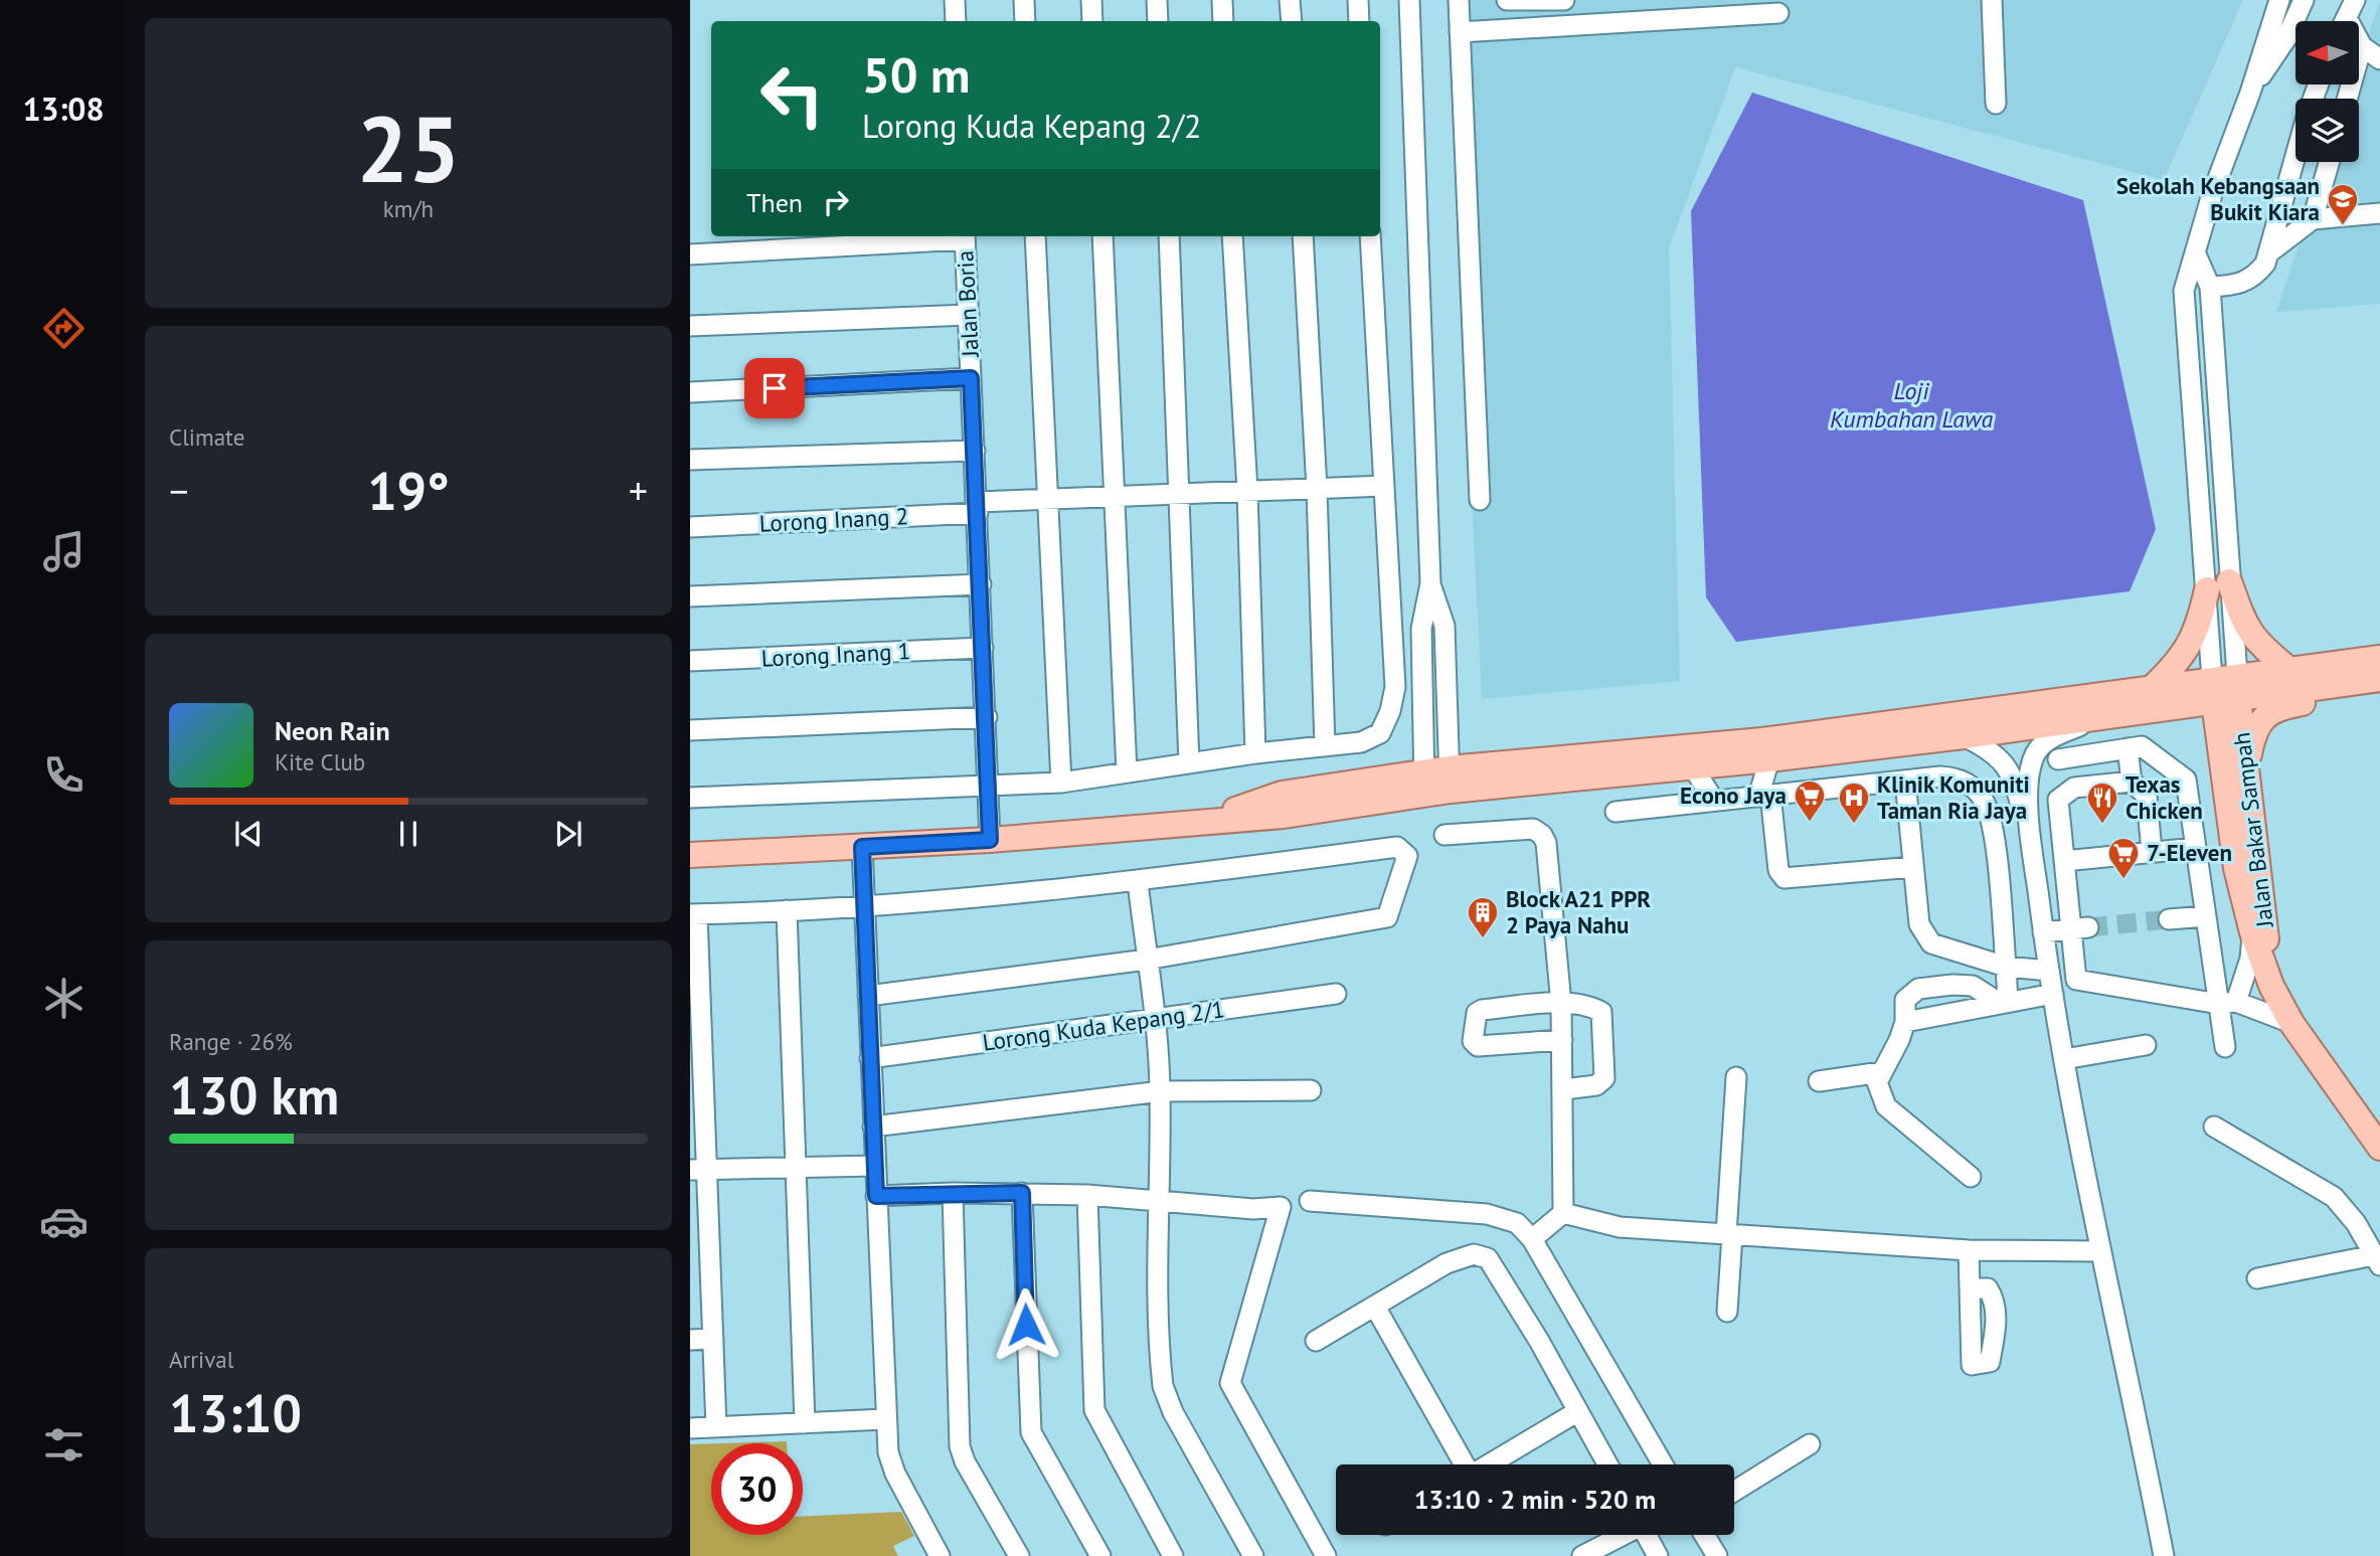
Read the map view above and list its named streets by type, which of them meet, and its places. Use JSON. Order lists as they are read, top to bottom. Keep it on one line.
{"streets":{"main road":["Jalan Bakar Sampah"],"street":["Jalan Boria","Lorong Inang 2","Lorong Inang 1","Lorong Kuda Kepang 2/1"]},"crossings":[["Jalan Boria","Lorong Inang 2"],["Jalan Boria","Lorong Inang 1"]],"water":["Loji Kumbahan Lawa"],"places":{"school or university":["Sekolah Kebangsaan Bukit Kiara"],"supermarket":["Econo Jaya","7-Eleven"],"hospital":["Klinik Komuniti Taman Ria Jaya"],"restaurant":["Texas Chicken"],"building":["Block A21 PPR 2 Paya Nahu"]},"north":"left","page":{"tabs":"13:08","tile":[["25","km/h"],"Climate",["Range · 26%","130 km"],["Arrival","13:10"]],"turn":["50 m","Lorong Kuda Kepang 2/2"],"then":"Then","heat":["−","19°","+"],"song":["Neon Rain","Kite Club"],"limit":"30","trip":"13:10 · 2 min · 520 m"}}
